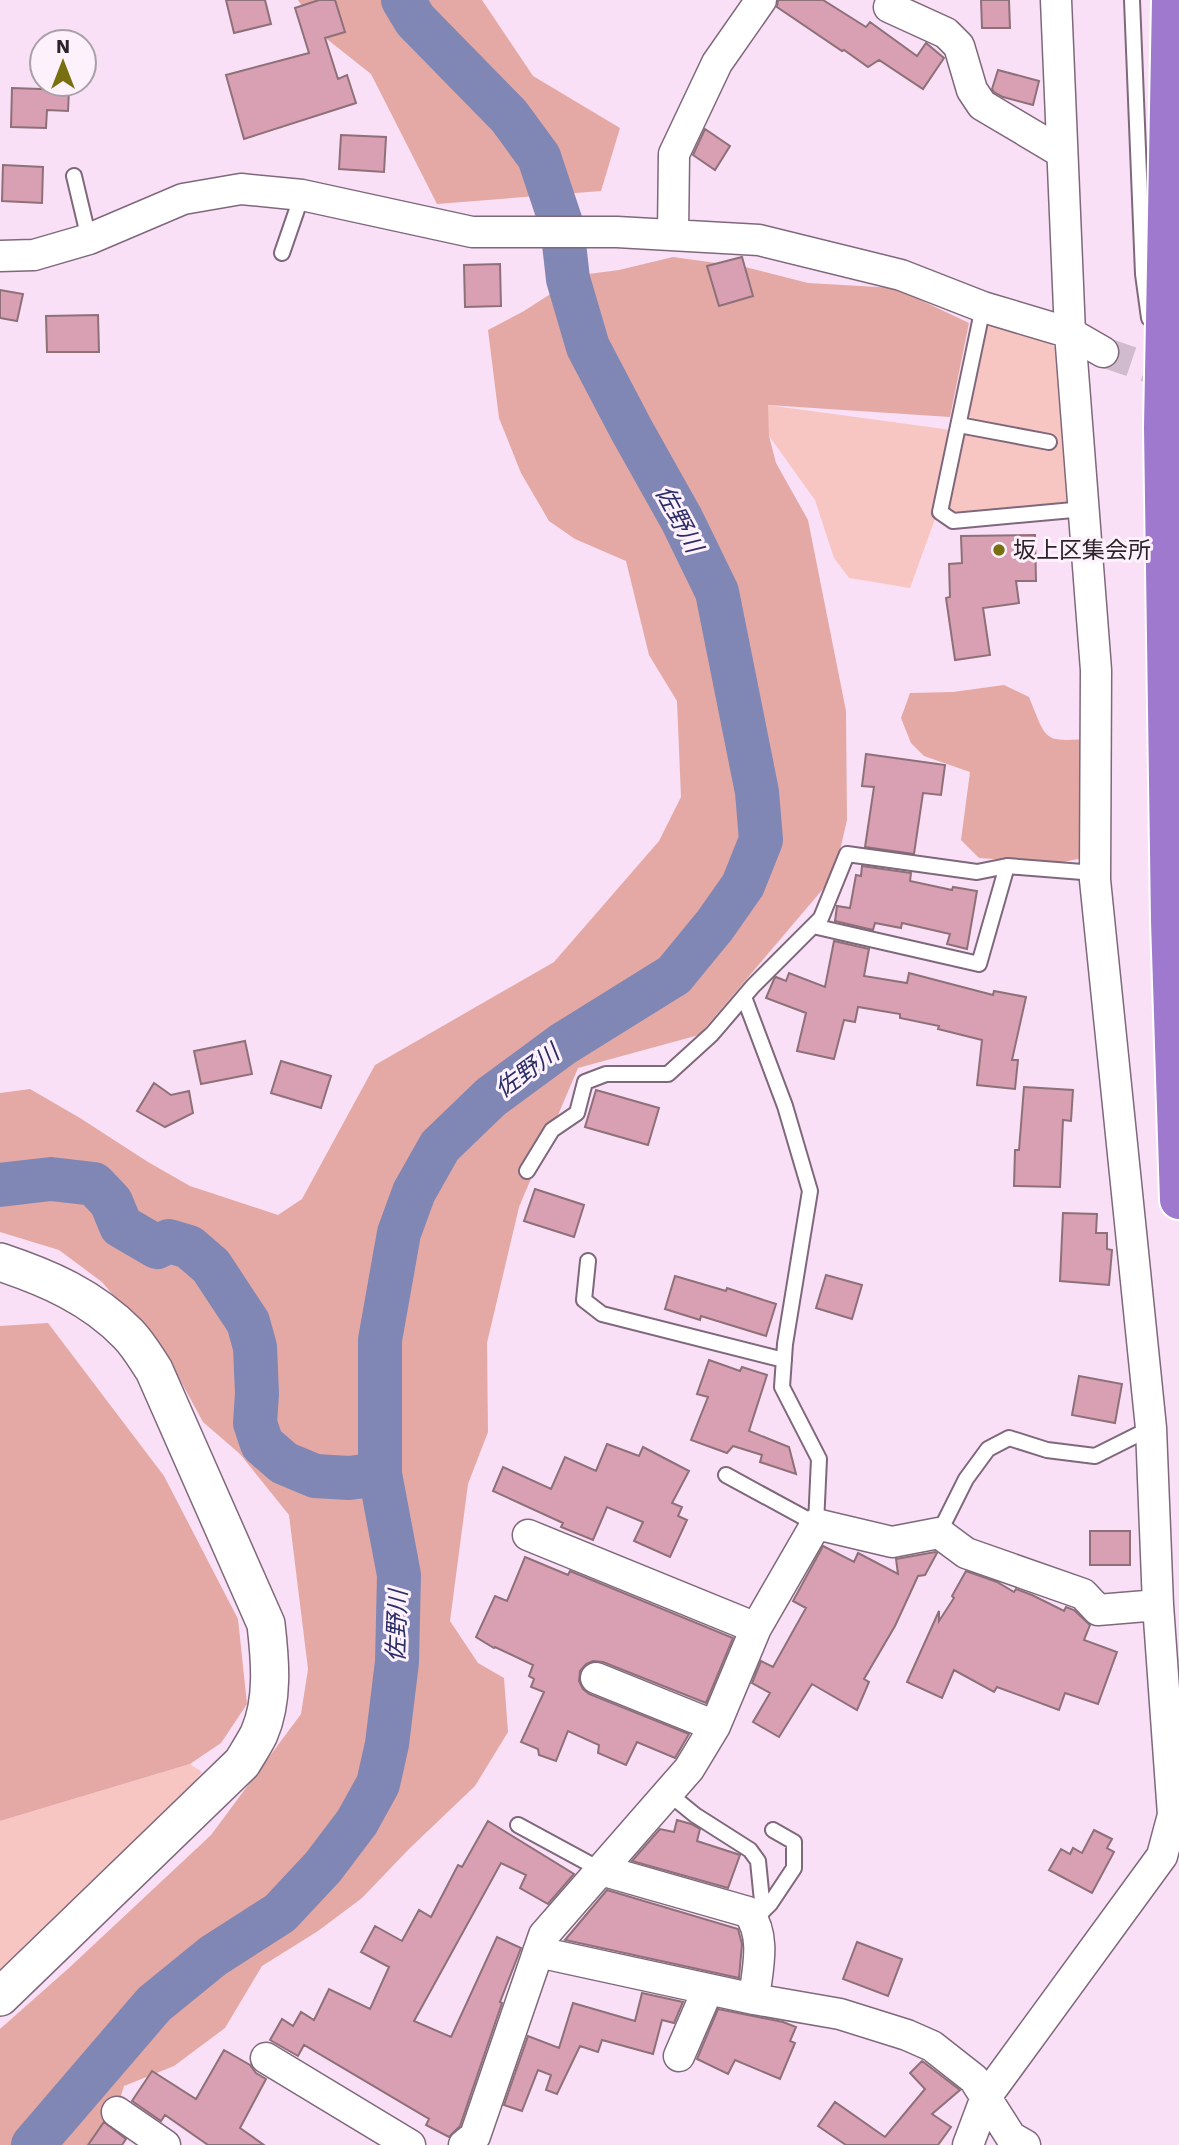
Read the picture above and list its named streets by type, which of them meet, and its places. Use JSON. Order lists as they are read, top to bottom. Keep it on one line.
{"water":["佐野川"],"places":["坂上区集会所"],"north":"top"}
